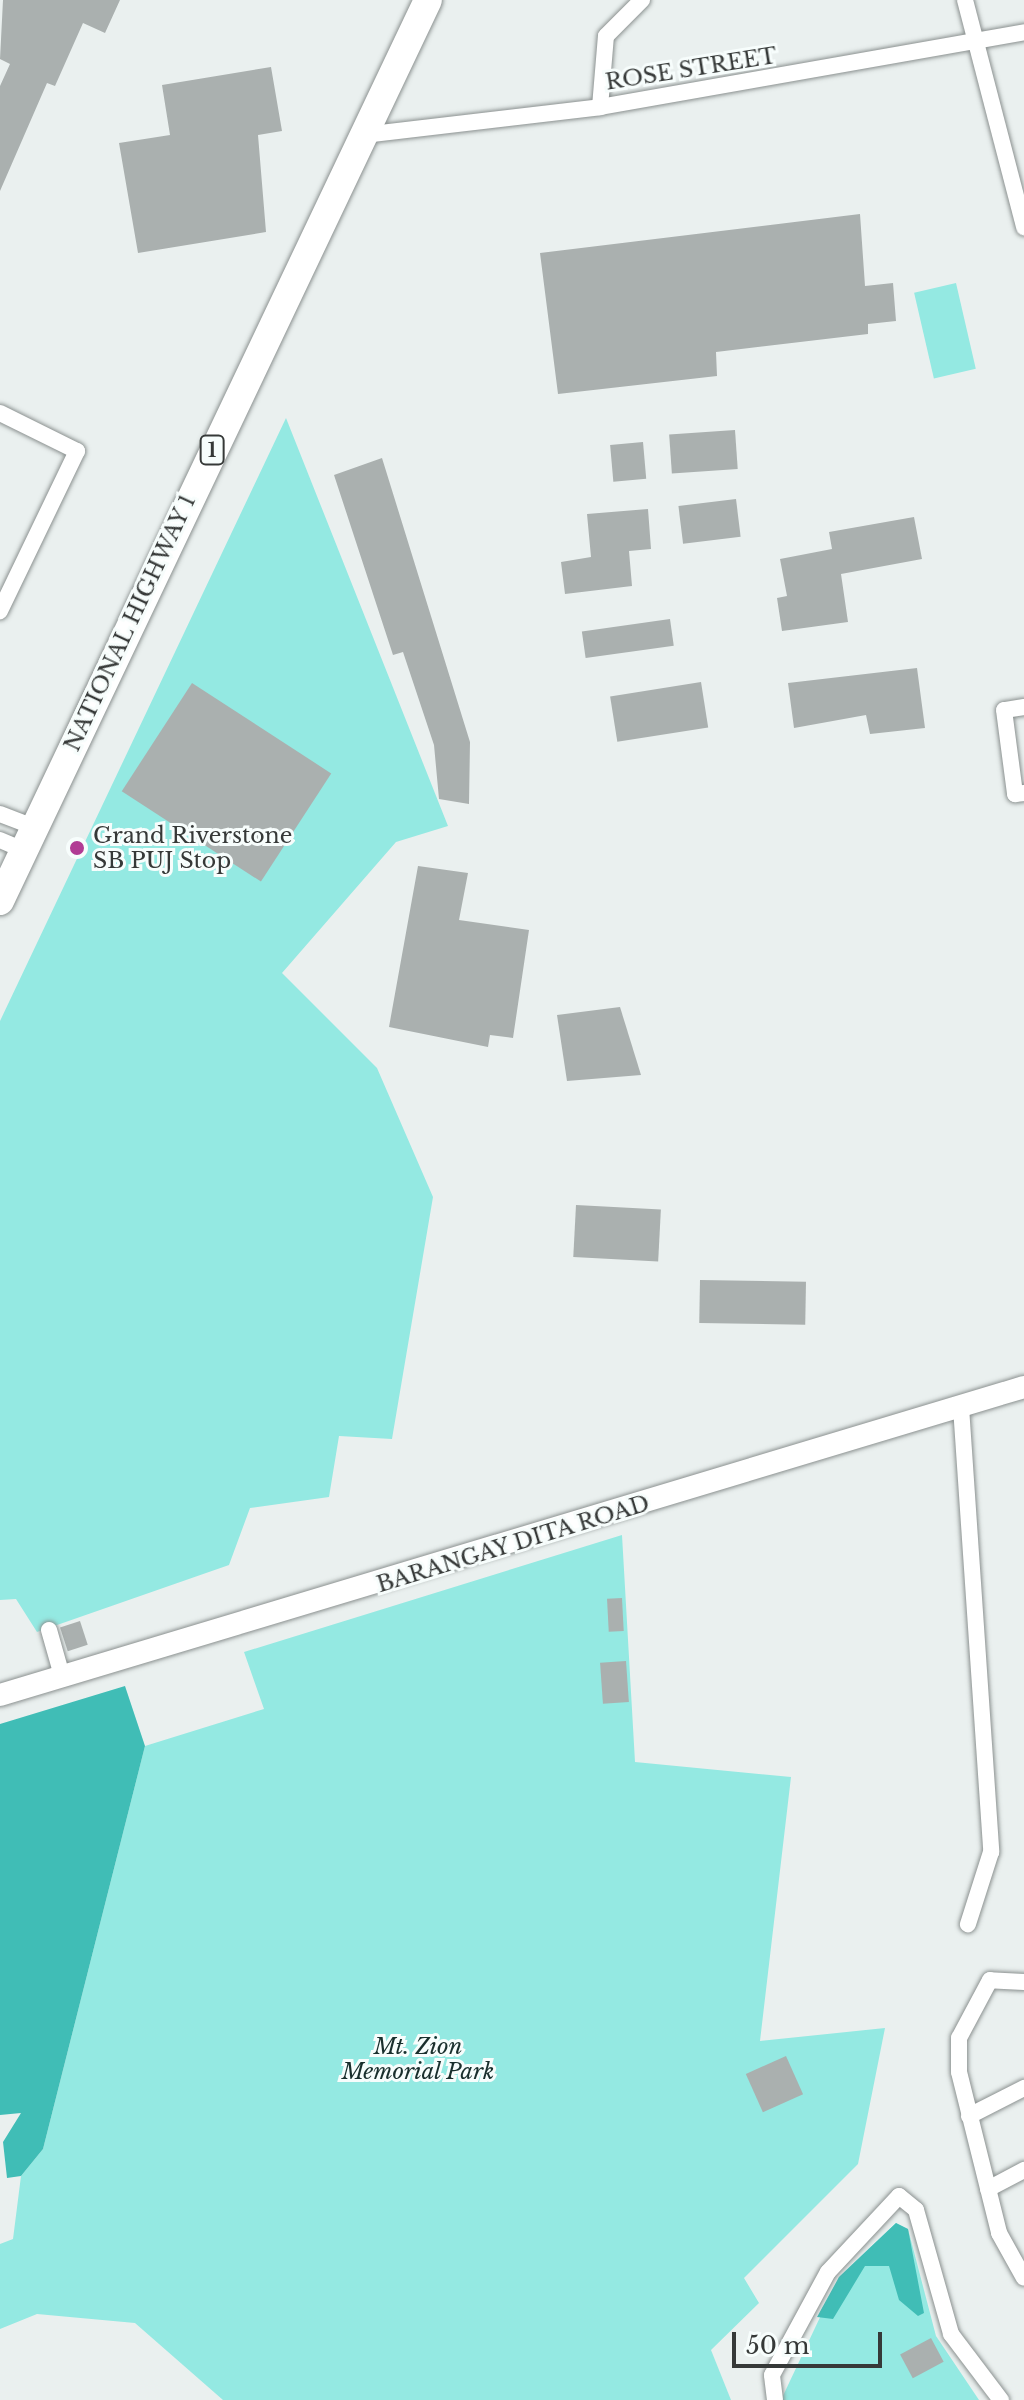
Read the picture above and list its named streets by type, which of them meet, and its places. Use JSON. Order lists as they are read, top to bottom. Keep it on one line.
{"streets":{"highway":["1","NATIONAL HIGHWAY 1"],"street":["ROSE STREET","BARANGAY DITA ROAD"]},"crossings":[["ROSE STREET","NATIONAL HIGHWAY 1"]],"parks":["Mt. Zion Memorial Park"],"places":["Grand Riverstone SB PUJ Stop"],"scale_bar":"50 m"}
